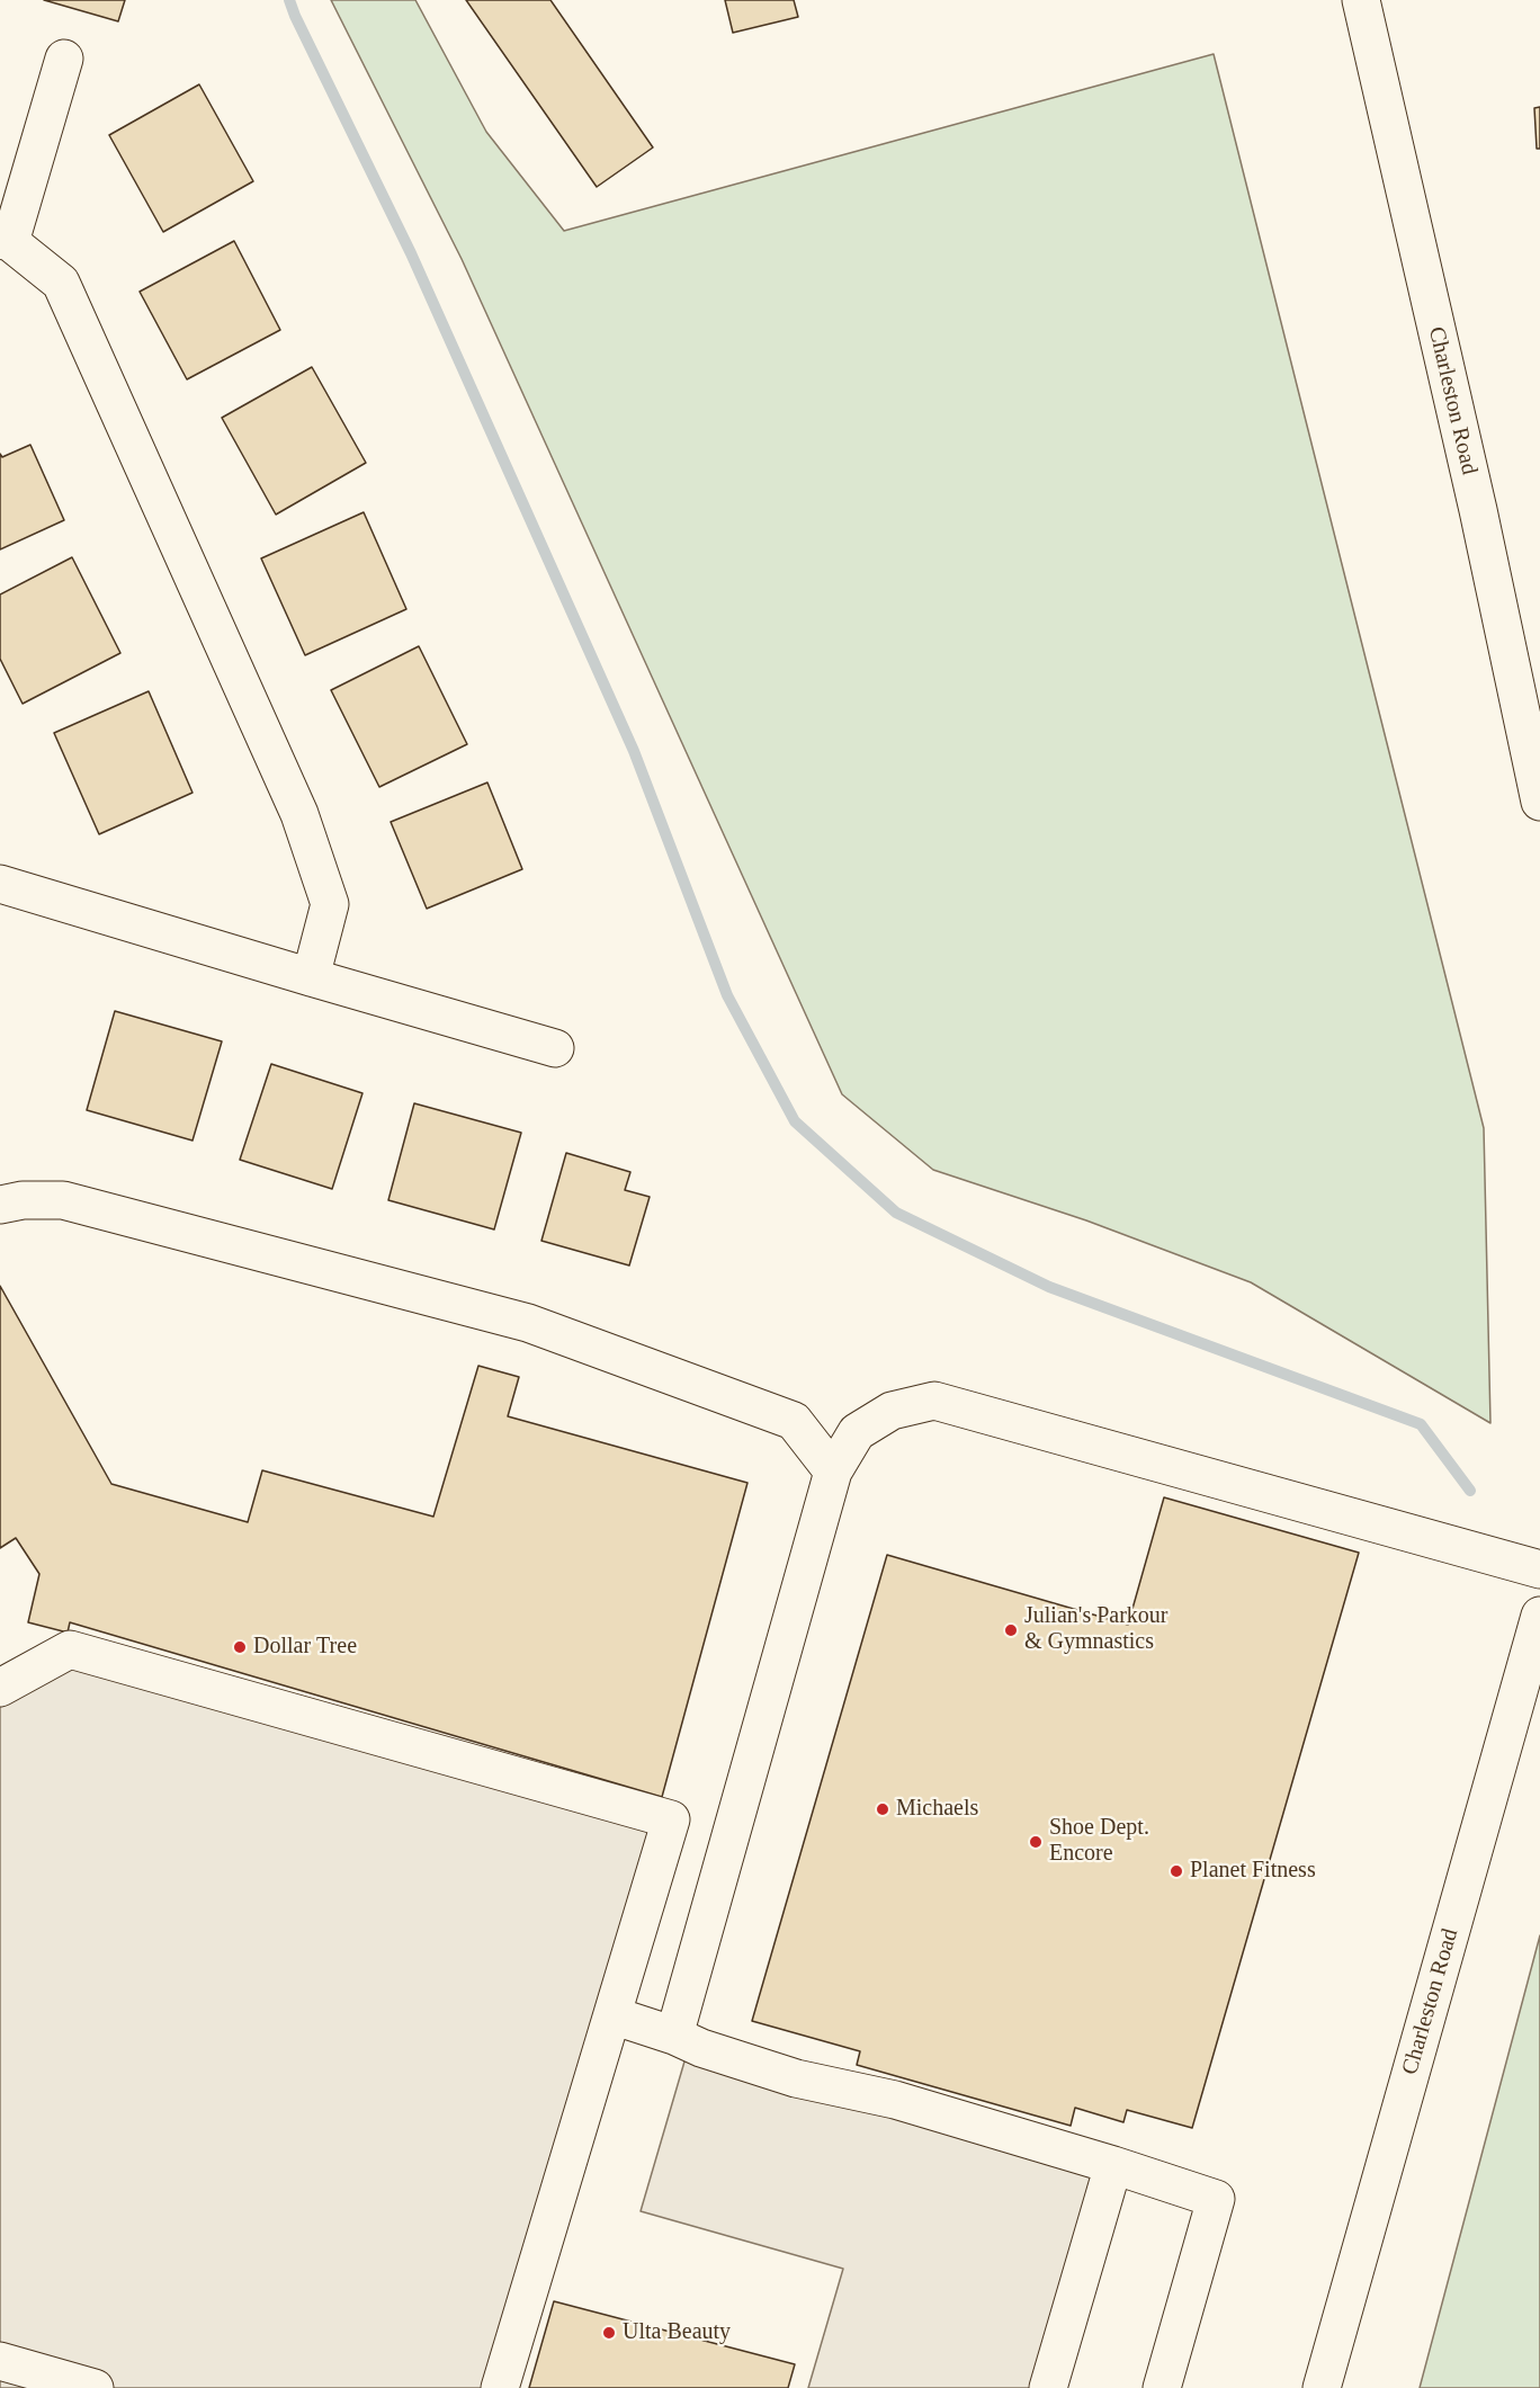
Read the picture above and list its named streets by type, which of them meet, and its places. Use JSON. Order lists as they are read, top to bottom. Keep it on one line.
{"streets":{"main road":["Charleston Road"]},"places":["Julian's Parkour & Gymnastics","Dollar Tree","Michaels","Shoe Dept. Encore","Planet Fitness","Ulta Beauty"]}
